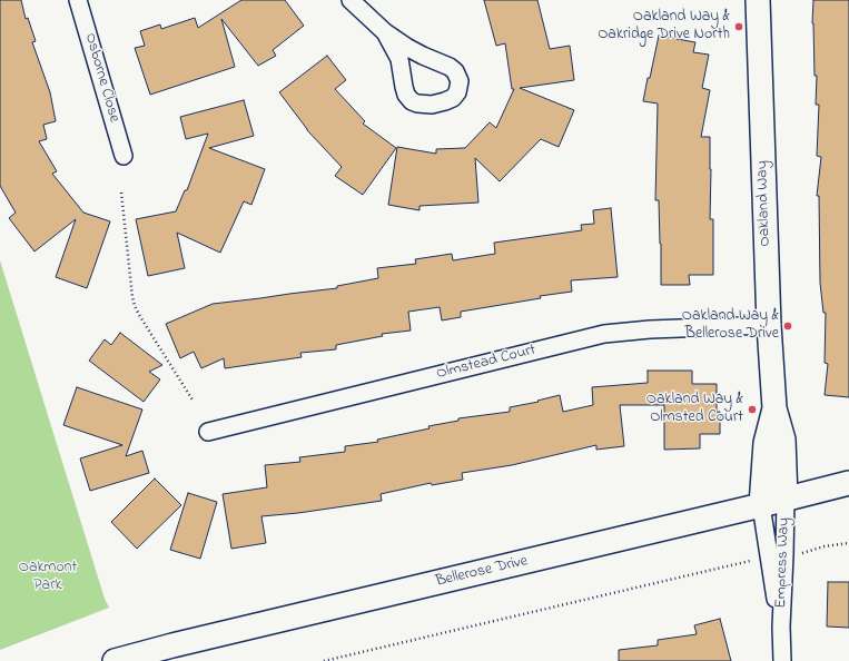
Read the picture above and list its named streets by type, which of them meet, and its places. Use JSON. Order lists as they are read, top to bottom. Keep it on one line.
{"streets":{"main road":["Oakland Way","Bellerose Drive"],"street":["Osborne Close","Olmstead Court","Empress Way"]},"crossings":[["Oakland Way","Olmstead Court"],["Oakland Way","Empress Way"],["Oakland Way","Bellerose Drive"],["Empress Way","Bellerose Drive"]],"parks":["Oakmont Park"],"places":["Oakland Way & Oakridge Drive North","Oakland Way & Bellerose Drive","Oakland Way & Olmsted Court"]}
